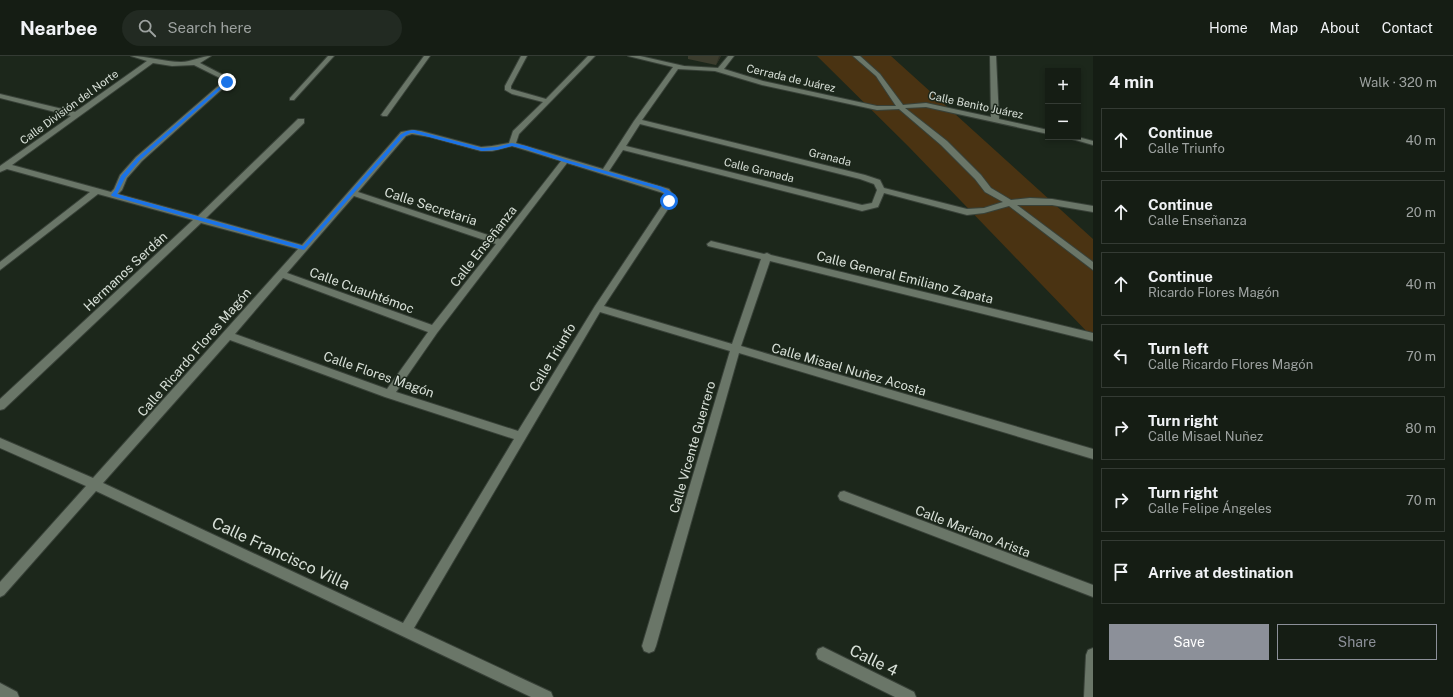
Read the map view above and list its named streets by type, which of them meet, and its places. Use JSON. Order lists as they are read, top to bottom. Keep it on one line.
{"streets":{"street":["Cerrada de Juárez","Calle Benito Juárez","Calle División del Norte","Granada","Calle Granada","Calle Secretaria","Calle Enseñanza","Hermanos Serdán","Calle General Emiliano Zapata","Calle Cuauhtémoc","Calle Ricardo Flores Magón","Calle Triunfo","Calle Misael Nuñez Acosta","Calle Flores Magón","Calle Vicente Guerrero","Calle Mariano Arista","Calle Francisco Villa","Calle 4"]},"crossings":[["Cerrada de Juárez","Calle Benito Juárez"],["Granada","Calle Granada"],["Calle Secretaria","Calle Enseñanza"],["Calle Secretaria","Calle Ricardo Flores Magón"],["Calle Enseñanza","Calle Cuauhtémoc"],["Calle Enseñanza","Calle Triunfo"],["Calle Enseñanza","Calle Flores Magón"],["Calle General Emiliano Zapata","Calle Vicente Guerrero"],["Calle Cuauhtémoc","Calle Ricardo Flores Magón"],["Calle Ricardo Flores Magón","Calle Flores Magón"],["Calle Ricardo Flores Magón","Calle Francisco Villa"],["Calle Triunfo","Calle Misael Nuñez Acosta"],["Calle Triunfo","Calle Flores Magón"],["Calle Triunfo","Calle Francisco Villa"],["Calle Misael Nuñez Acosta","Calle Vicente Guerrero"]],"page":{"header":"Nearbee","search":"Search here","nav":["Home","Map","About","Contact"],"heading":["4 min","Walk · 320 m"],"map_buttons":["+","−"],"list":[["Continue","Calle Triunfo","40 m"],["Continue","Calle Enseñanza","20 m"],["Continue","Ricardo Flores Magón","40 m"],["Turn left","Calle Ricardo Flores Magón","70 m"],["Turn right","Calle Misael Nuñez","80 m"],["Turn right","Calle Felipe Ángeles","70 m"],"Arrive at destination"],"buttons":["Save","Share"]}}
